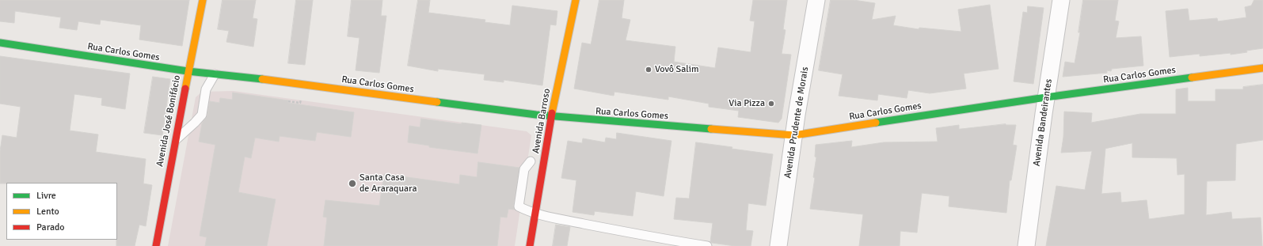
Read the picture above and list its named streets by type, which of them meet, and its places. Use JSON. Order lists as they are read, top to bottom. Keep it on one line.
{"streets":{"street":["Rua Carlos Gomes","Avenida José Bonifácio","Avenida Barroso","Avenida Prudente de Morais","Avenida Bandeirantes"]},"crossings":[["Rua Carlos Gomes","Avenida José Bonifácio"],["Rua Carlos Gomes","Avenida Barroso"],["Rua Carlos Gomes","Avenida Prudente de Morais"],["Rua Carlos Gomes","Avenida Bandeirantes"]],"places":["Vovô Salim","Via Pizza","Santa Casa de Araraquara"],"legend":["Livre","Lento","Parado"]}
